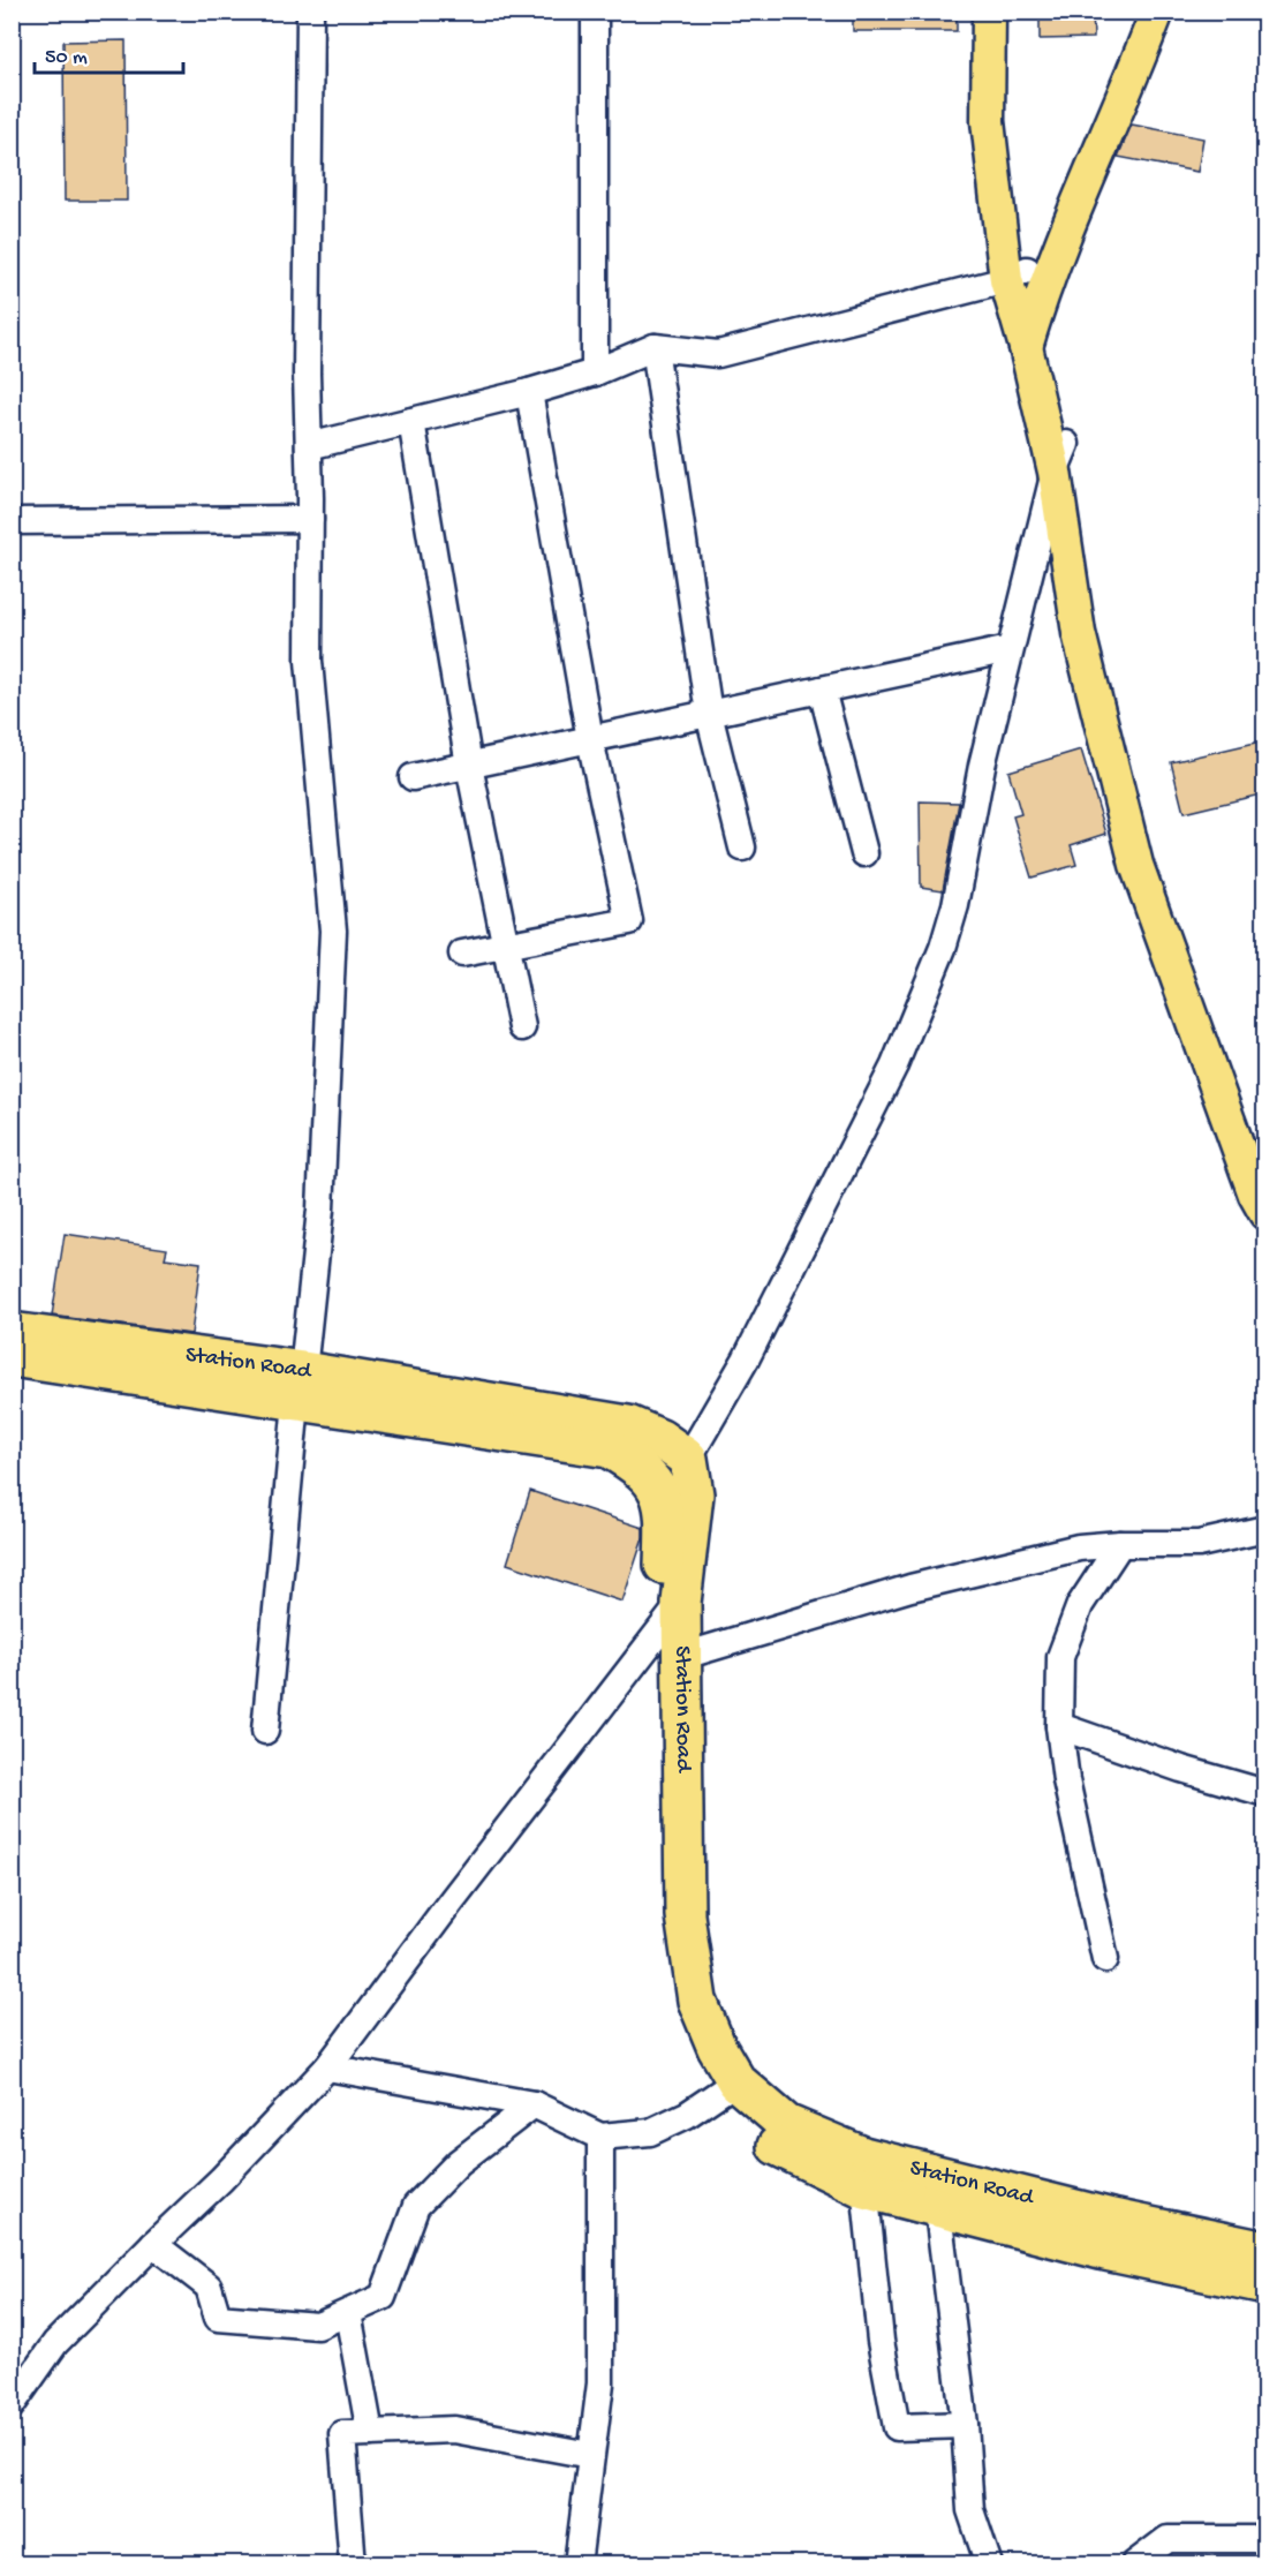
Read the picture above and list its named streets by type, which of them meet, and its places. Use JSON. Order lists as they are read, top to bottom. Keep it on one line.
{"streets":{"highway":["Station Road"]},"scale_bar":"50 m"}
